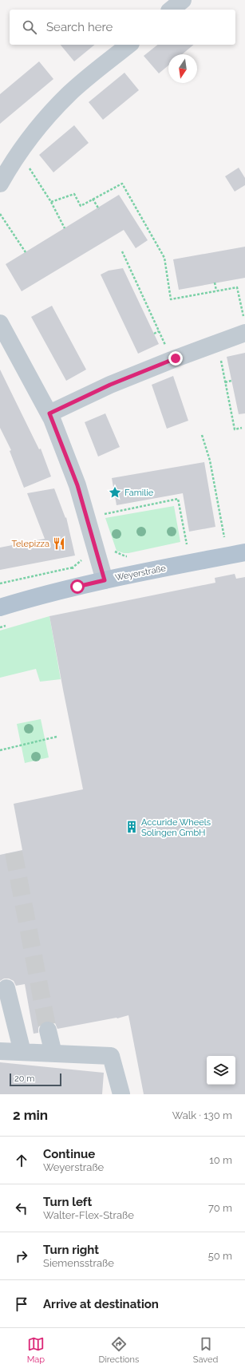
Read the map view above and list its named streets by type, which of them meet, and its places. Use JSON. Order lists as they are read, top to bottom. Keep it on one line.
{"streets":{"main road":["Weyerstraße"]},"places":{"place":["Familie"],"restaurant":["Telepizza"],"building":["Accuride Wheels Solingen GmbH"]},"scale_bar":"20 m","north":"bottom","page":{"search":"Search here","scale":"20 m","heading":["2 min","Walk · 130 m"],"list":[["Continue","Weyerstraße","10 m"],["Turn left","Walter-Flex-Straße","70 m"],["Turn right","Siemensstraße","50 m"],"Arrive at destination"],"nav":["Map","Directions","Saved"]}}
